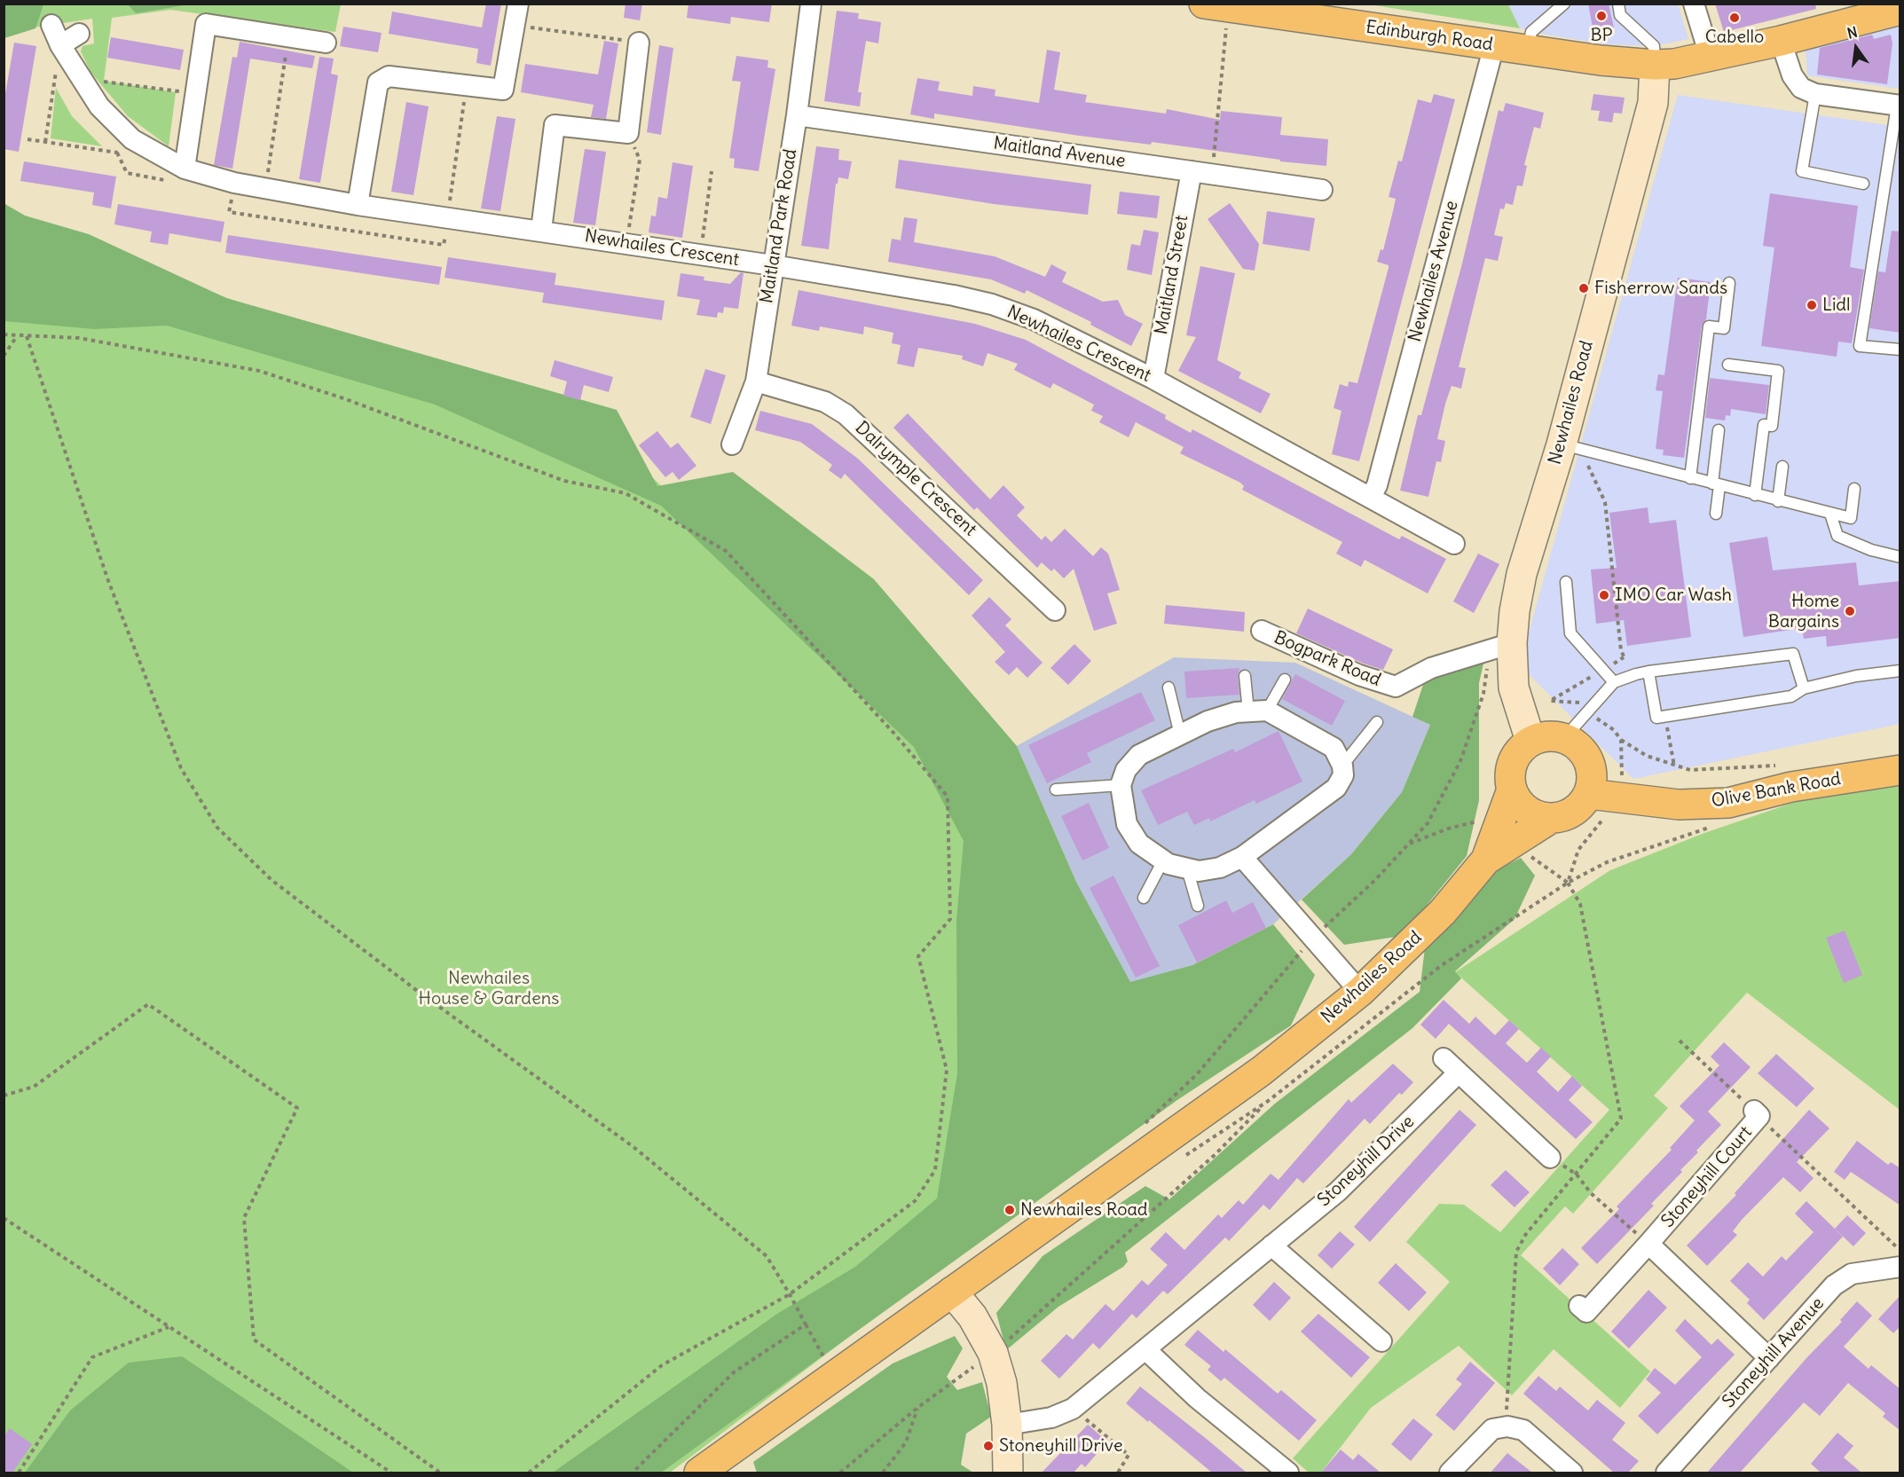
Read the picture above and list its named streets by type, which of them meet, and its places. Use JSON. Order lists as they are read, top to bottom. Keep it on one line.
{"streets":{"main road":["Edinburgh Road","Newhailes Road","Olive Bank Road"],"street":["Maitland Avenue","Maitland Park Road","Newhailes Crescent","Newhailes Avenue","Maitland Street","Dalrymple Crescent","Bogpark Road","Stoneyhill Drive","Stoneyhill Court","Stoneyhill Avenue"]},"crossings":[["Edinburgh Road","Newhailes Avenue"],["Edinburgh Road","Newhailes Road"],["Maitland Avenue","Maitland Park Road"],["Maitland Avenue","Maitland Street"],["Maitland Park Road","Newhailes Crescent"],["Maitland Park Road","Dalrymple Crescent"],["Newhailes Crescent","Newhailes Avenue"],["Newhailes Crescent","Maitland Street"],["Newhailes Road","Bogpark Road"],["Newhailes Road","Olive Bank Road"],["Stoneyhill Court","Stoneyhill Avenue"]],"parks":["Newhailes House & Gardens"],"places":["BP","Cabello","Fisherrow Sands","Lidl","IMO Car Wash","Home Bargains","Newhailes Road","Stoneyhill Drive"],"north":"top"}
